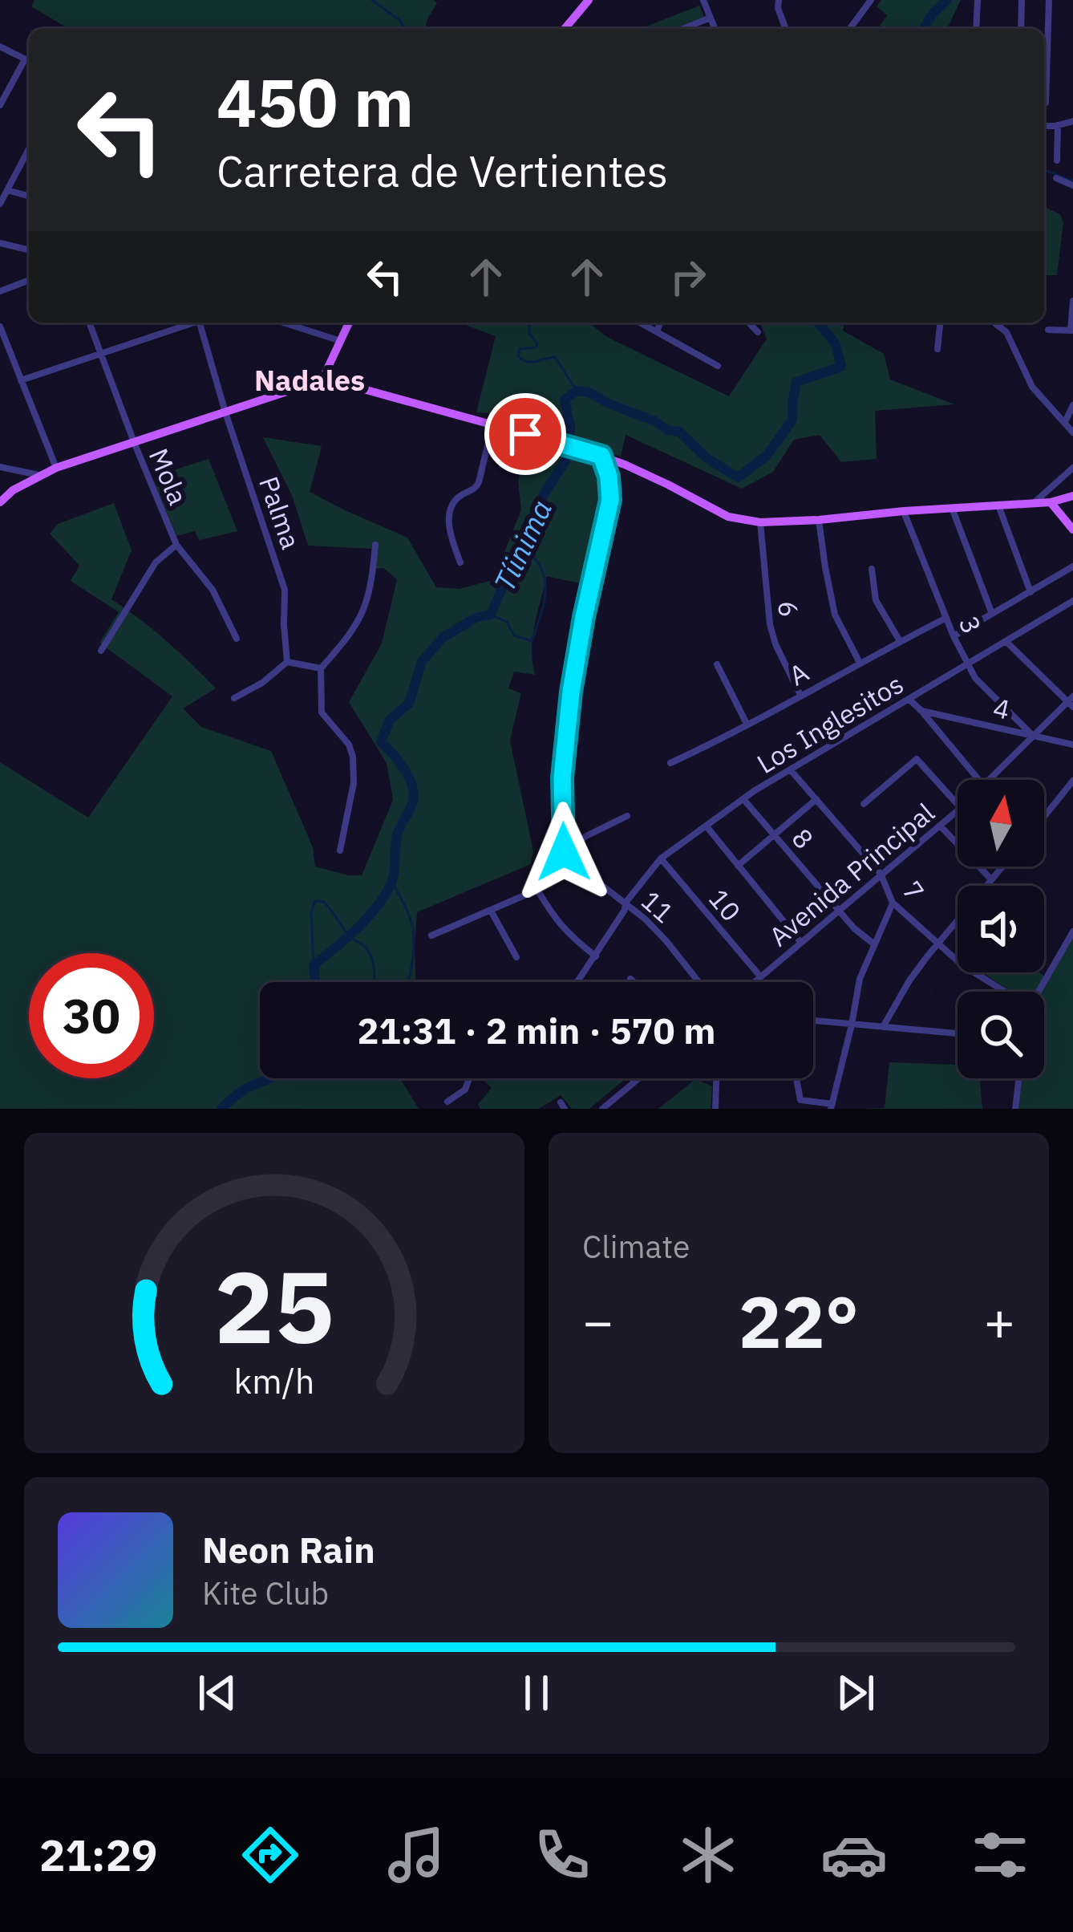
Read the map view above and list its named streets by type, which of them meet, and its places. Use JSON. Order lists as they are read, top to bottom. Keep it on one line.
{"streets":{"street":["Mola","Palma","6","3","A","4","Los Inglesitos","8","Avenida Principal","7","10","11"]},"crossings":[["6","A"],["3","A"],["3","4"],["3","Los Inglesitos"],["3","Avenida Principal"],["4","Avenida Principal"],["Los Inglesitos","8"],["Los Inglesitos","7"],["Los Inglesitos","10"],["Los Inglesitos","11"],["8","Avenida Principal"],["Avenida Principal","7"],["Avenida Principal","10"]],"districts":["Nadales"],"water":["Tíinima"],"north":"top","page":{"turn":["450 m","Carretera de Vertientes"],"limit":"30","trip":"21:31 · 2 min · 570 m","tile":"Climate","heat":["−","22°","+"],"song":["Neon Rain","Kite Club"],"tabs":"21:29","gauge":["25","km/h"]}}
